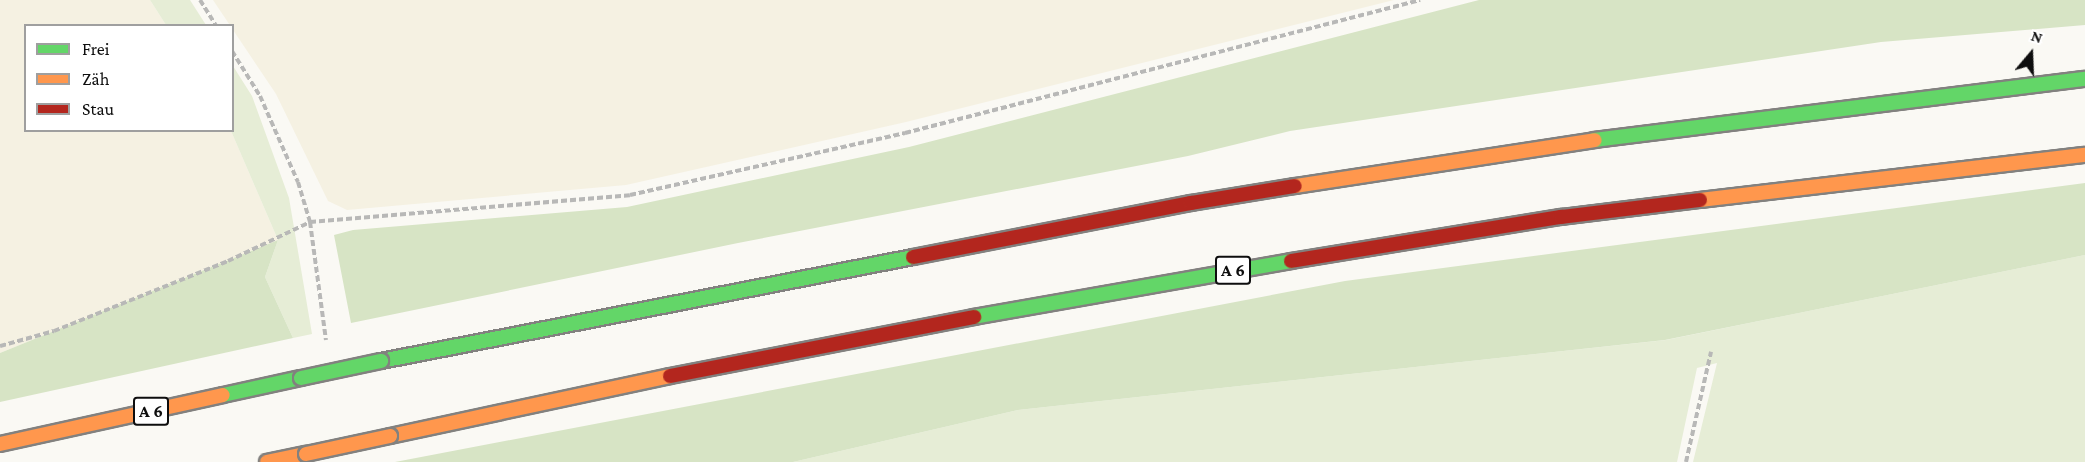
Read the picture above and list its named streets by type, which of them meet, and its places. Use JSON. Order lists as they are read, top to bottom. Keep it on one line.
{"streets":{"highway":["A 6"]},"legend":["Frei","Zäh","Stau"],"north":"top"}
